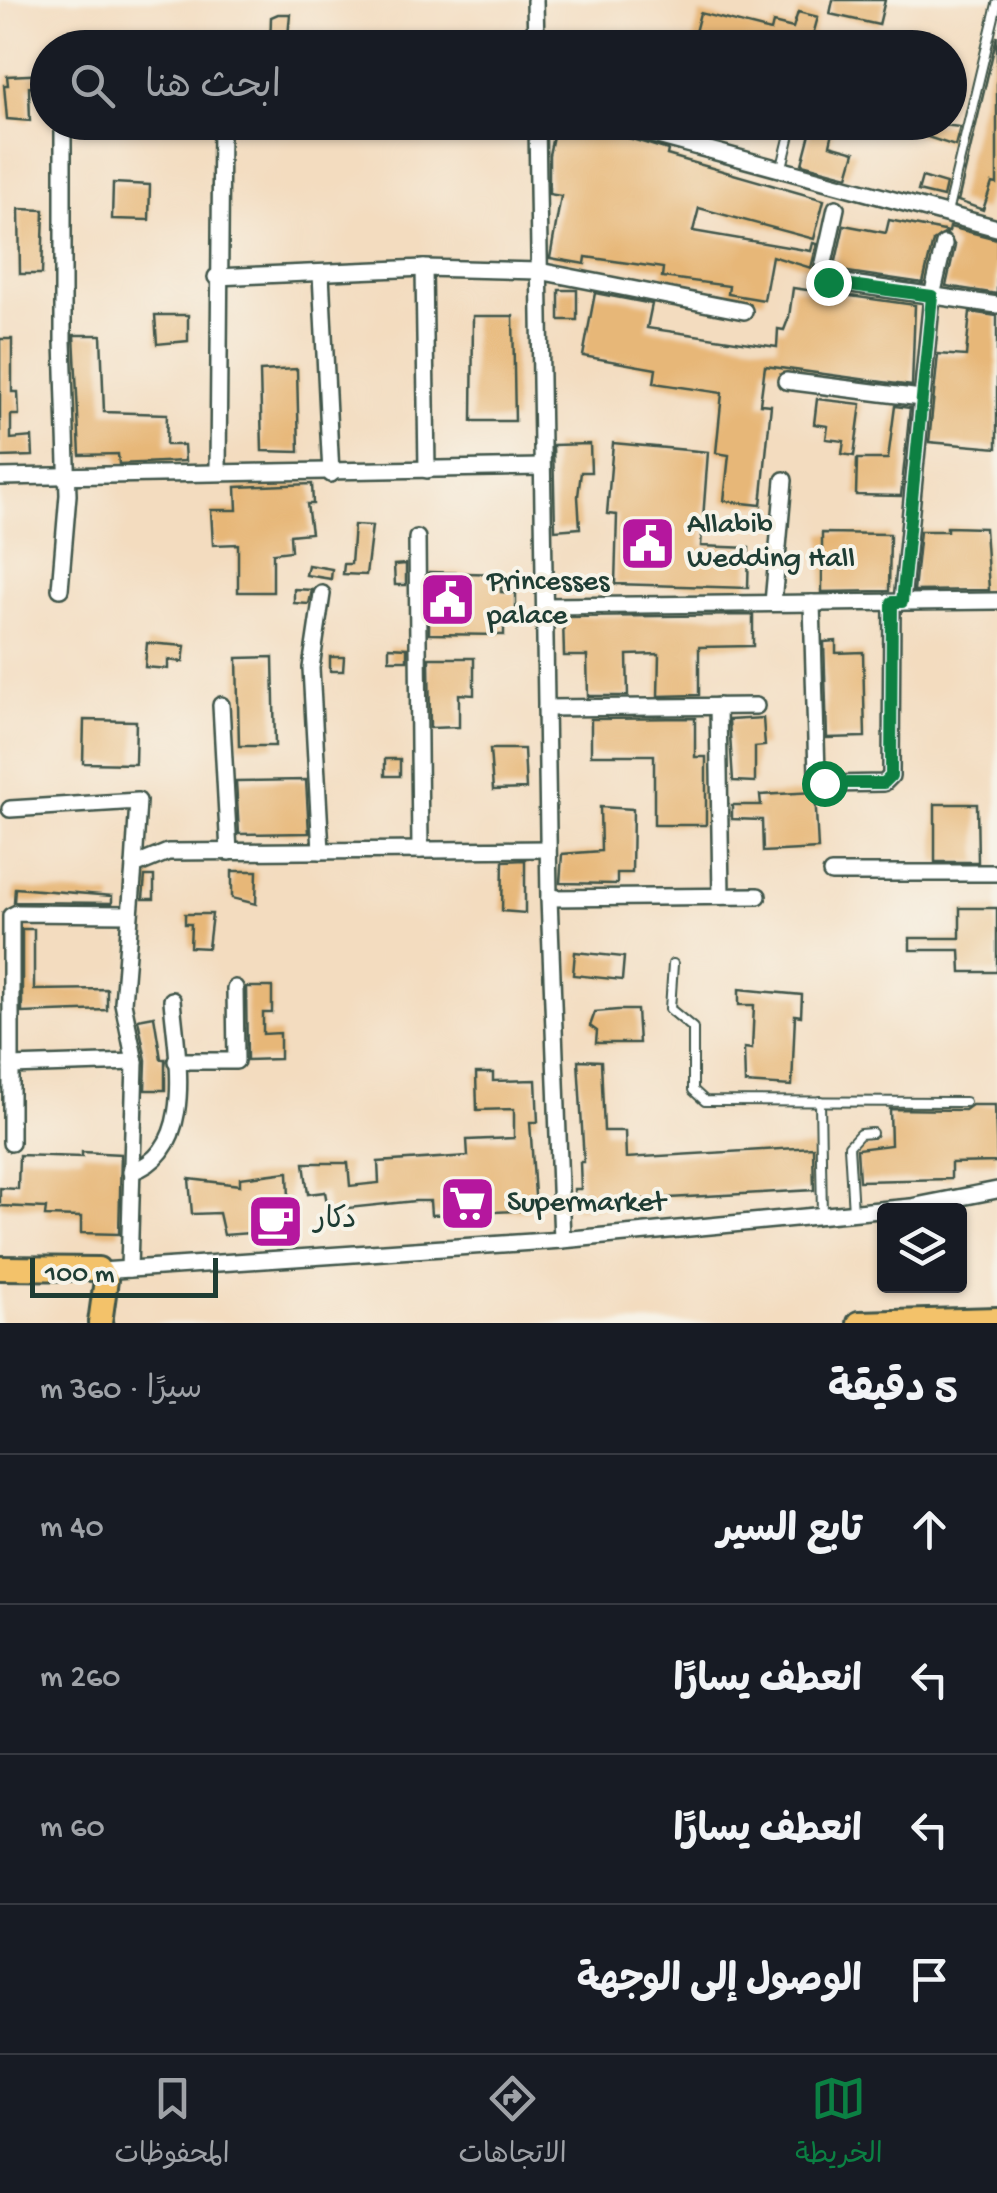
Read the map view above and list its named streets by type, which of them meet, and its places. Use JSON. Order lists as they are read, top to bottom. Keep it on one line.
{"places":{"public building":["Allabib Wedding Hall","Princesses palace"],"supermarket":["Supermarket"],"cafe":["دكار"]},"scale_bar":"100 m","page":{"search":"ابحث هنا","scale":"100 m","heading":["5 دقيقة","سيرًا · 360 m"],"list":[["تابع السير","40 m"],["انعطف يسارًا","260 m"],["انعطف يسارًا","60 m"],"الوصول إلى الوجهة"],"nav":["الخريطة","الاتجاهات","المحفوظات"]}}
